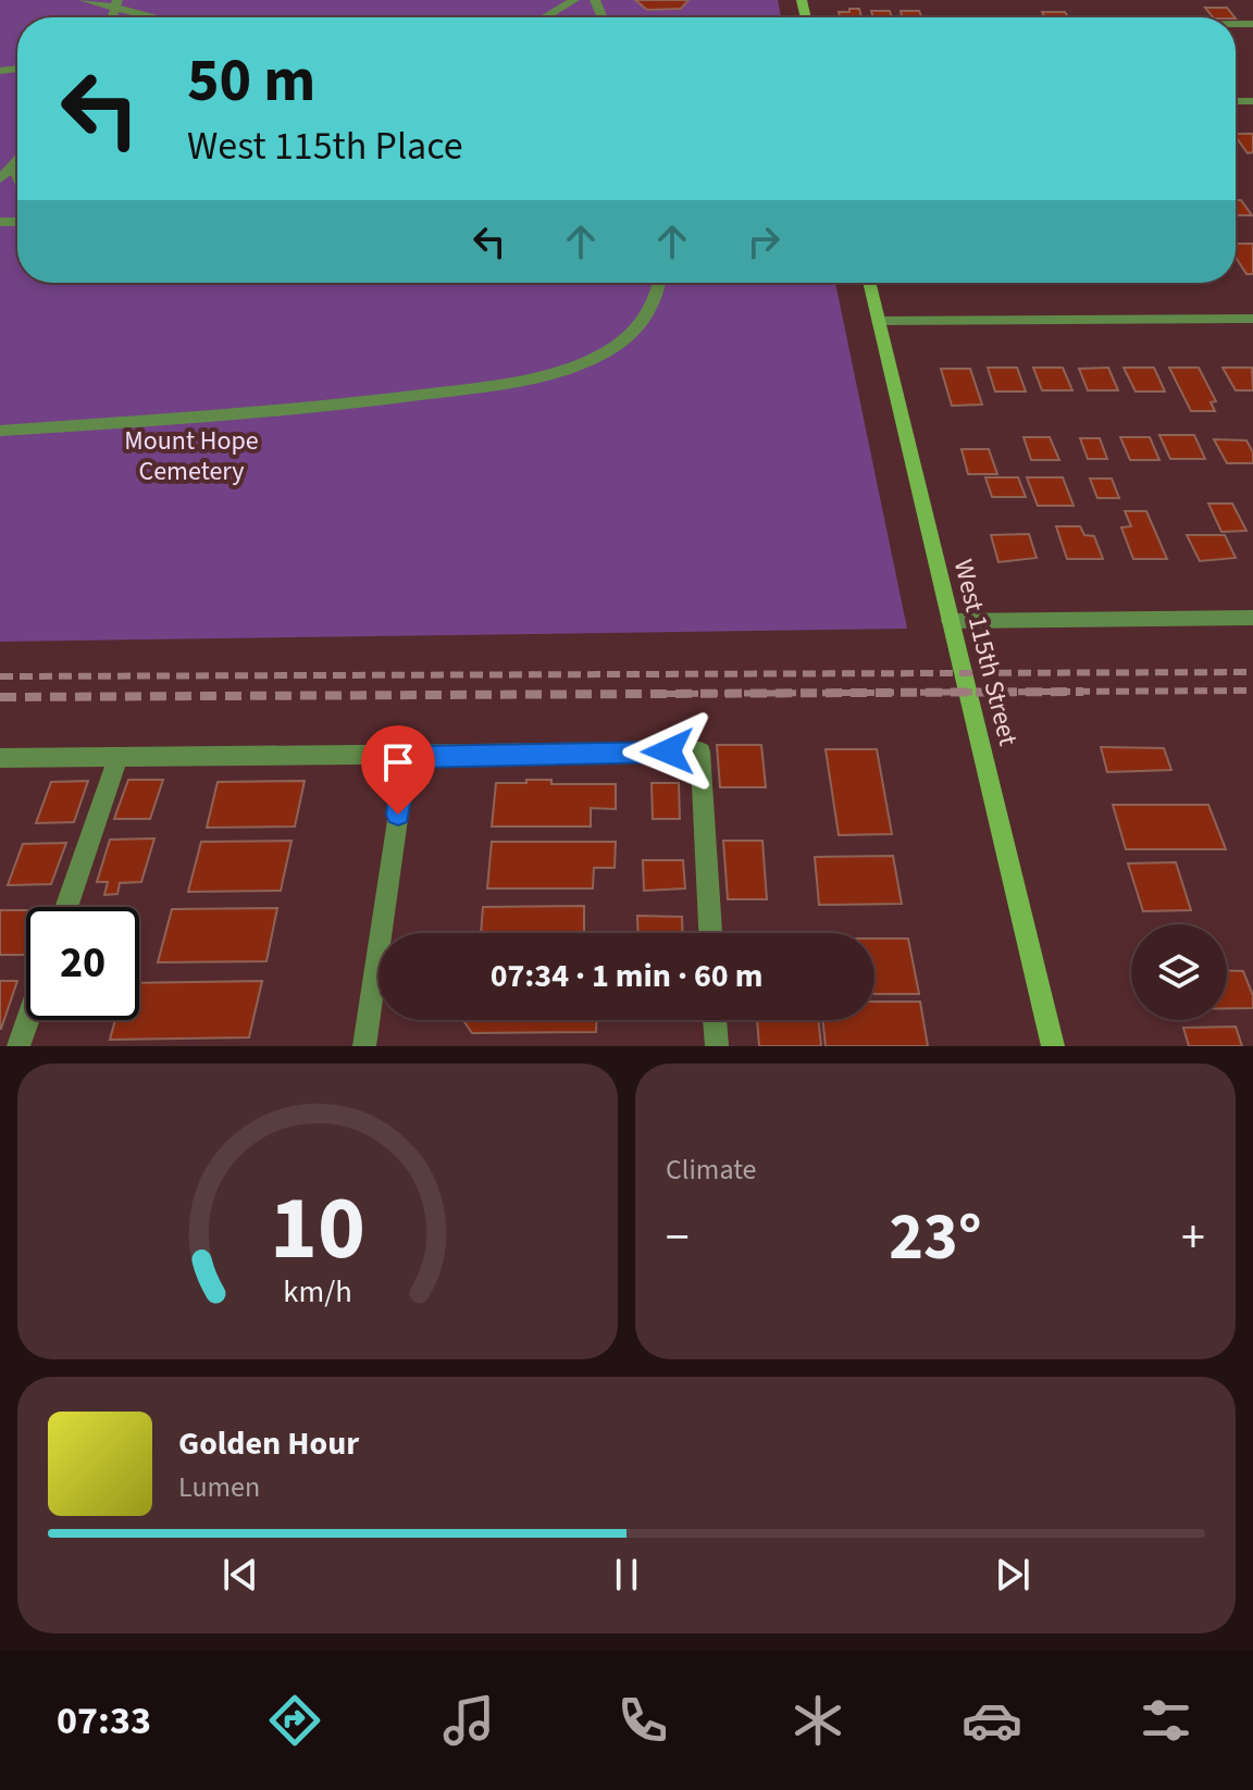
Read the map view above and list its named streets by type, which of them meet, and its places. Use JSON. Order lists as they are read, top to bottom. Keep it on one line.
{"streets":{"street":["West 115th Street"]},"parks":["Mount Hope Cemetery"],"page":{"turn":["50 m","West 115th Place"],"limit":"20","trip":"07:34 · 1 min · 60 m","tile":"Climate","heat":["−","23°","+"],"song":["Golden Hour","Lumen"],"tabs":"07:33","gauge":["10","km/h"]}}
